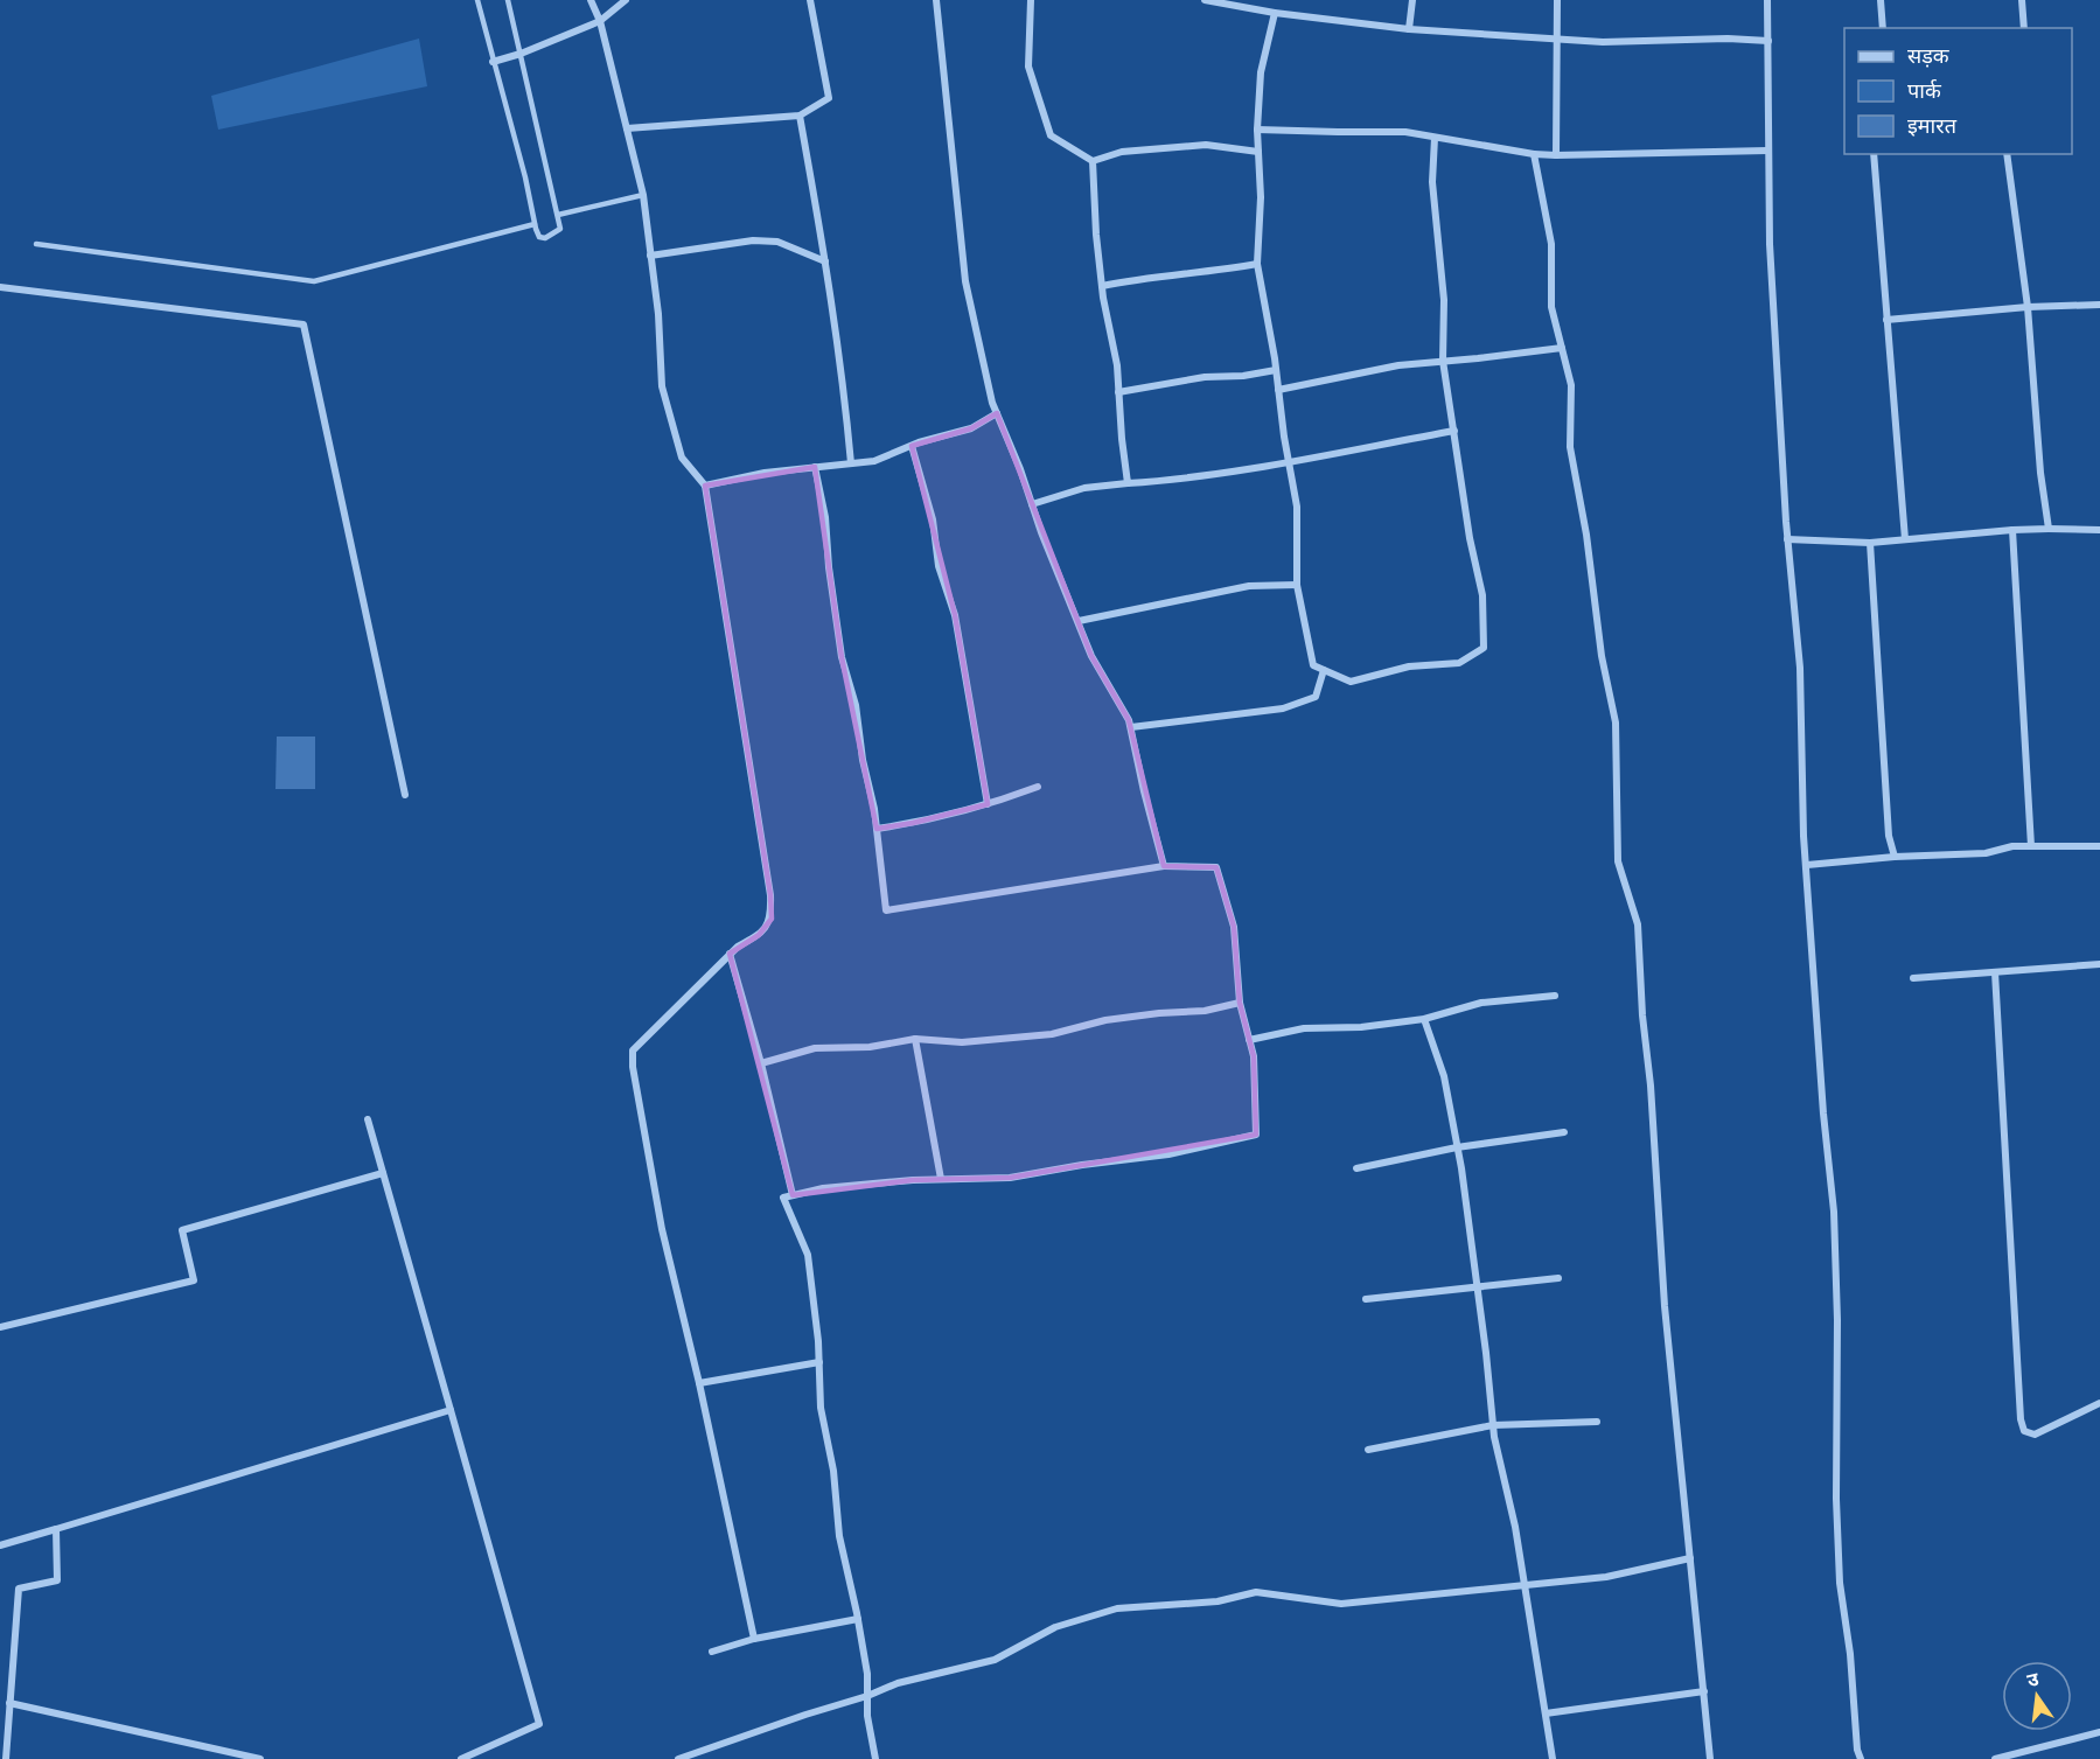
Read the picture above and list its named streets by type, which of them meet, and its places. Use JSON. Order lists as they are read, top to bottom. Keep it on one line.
{"legend":["सड़क","पार्क","इमारत"],"north":"top"}
